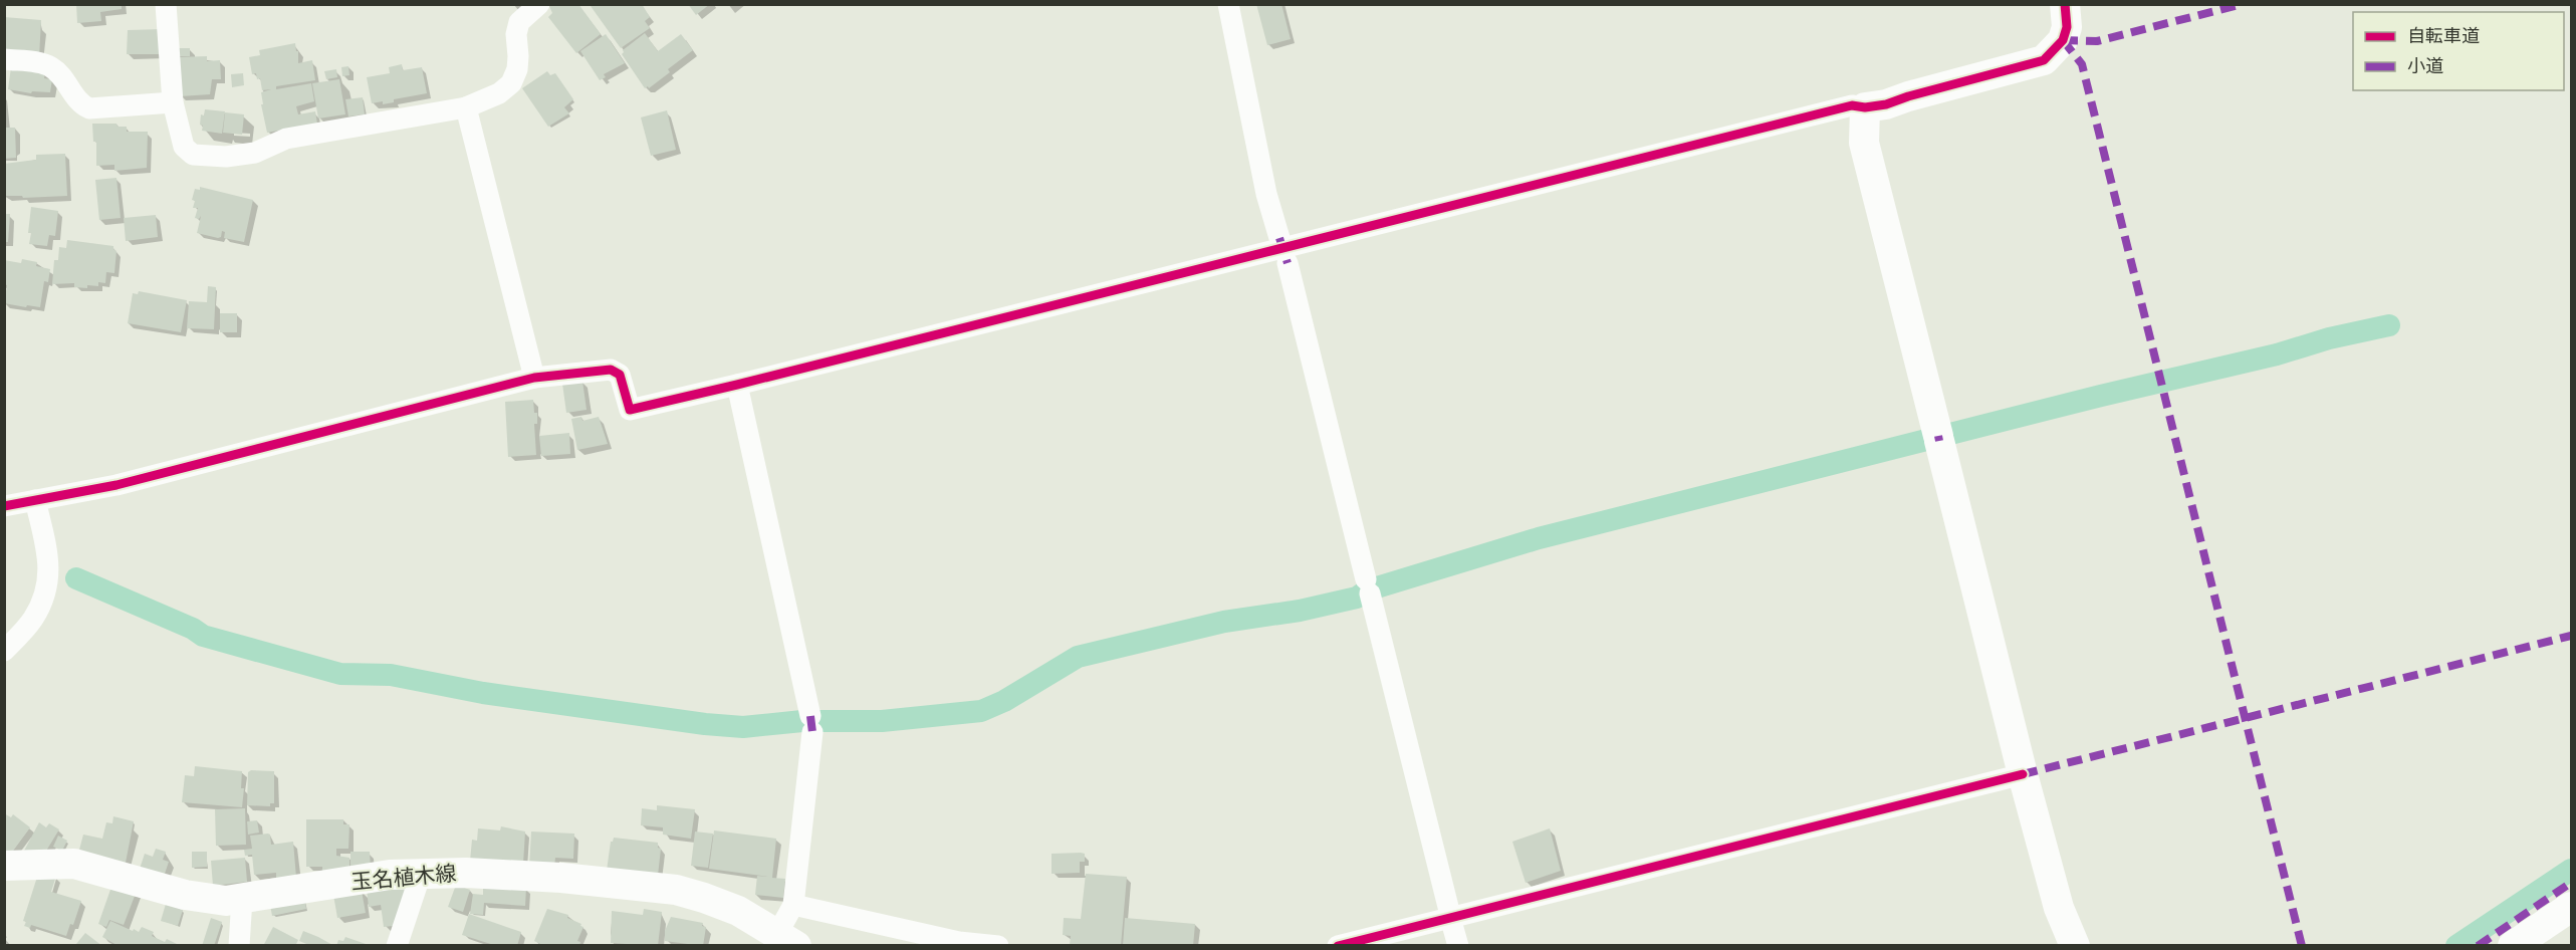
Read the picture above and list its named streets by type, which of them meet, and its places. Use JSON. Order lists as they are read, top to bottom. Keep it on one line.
{"streets":{"street":["玉名植木線"]},"legend":["自転車道","小道"]}
